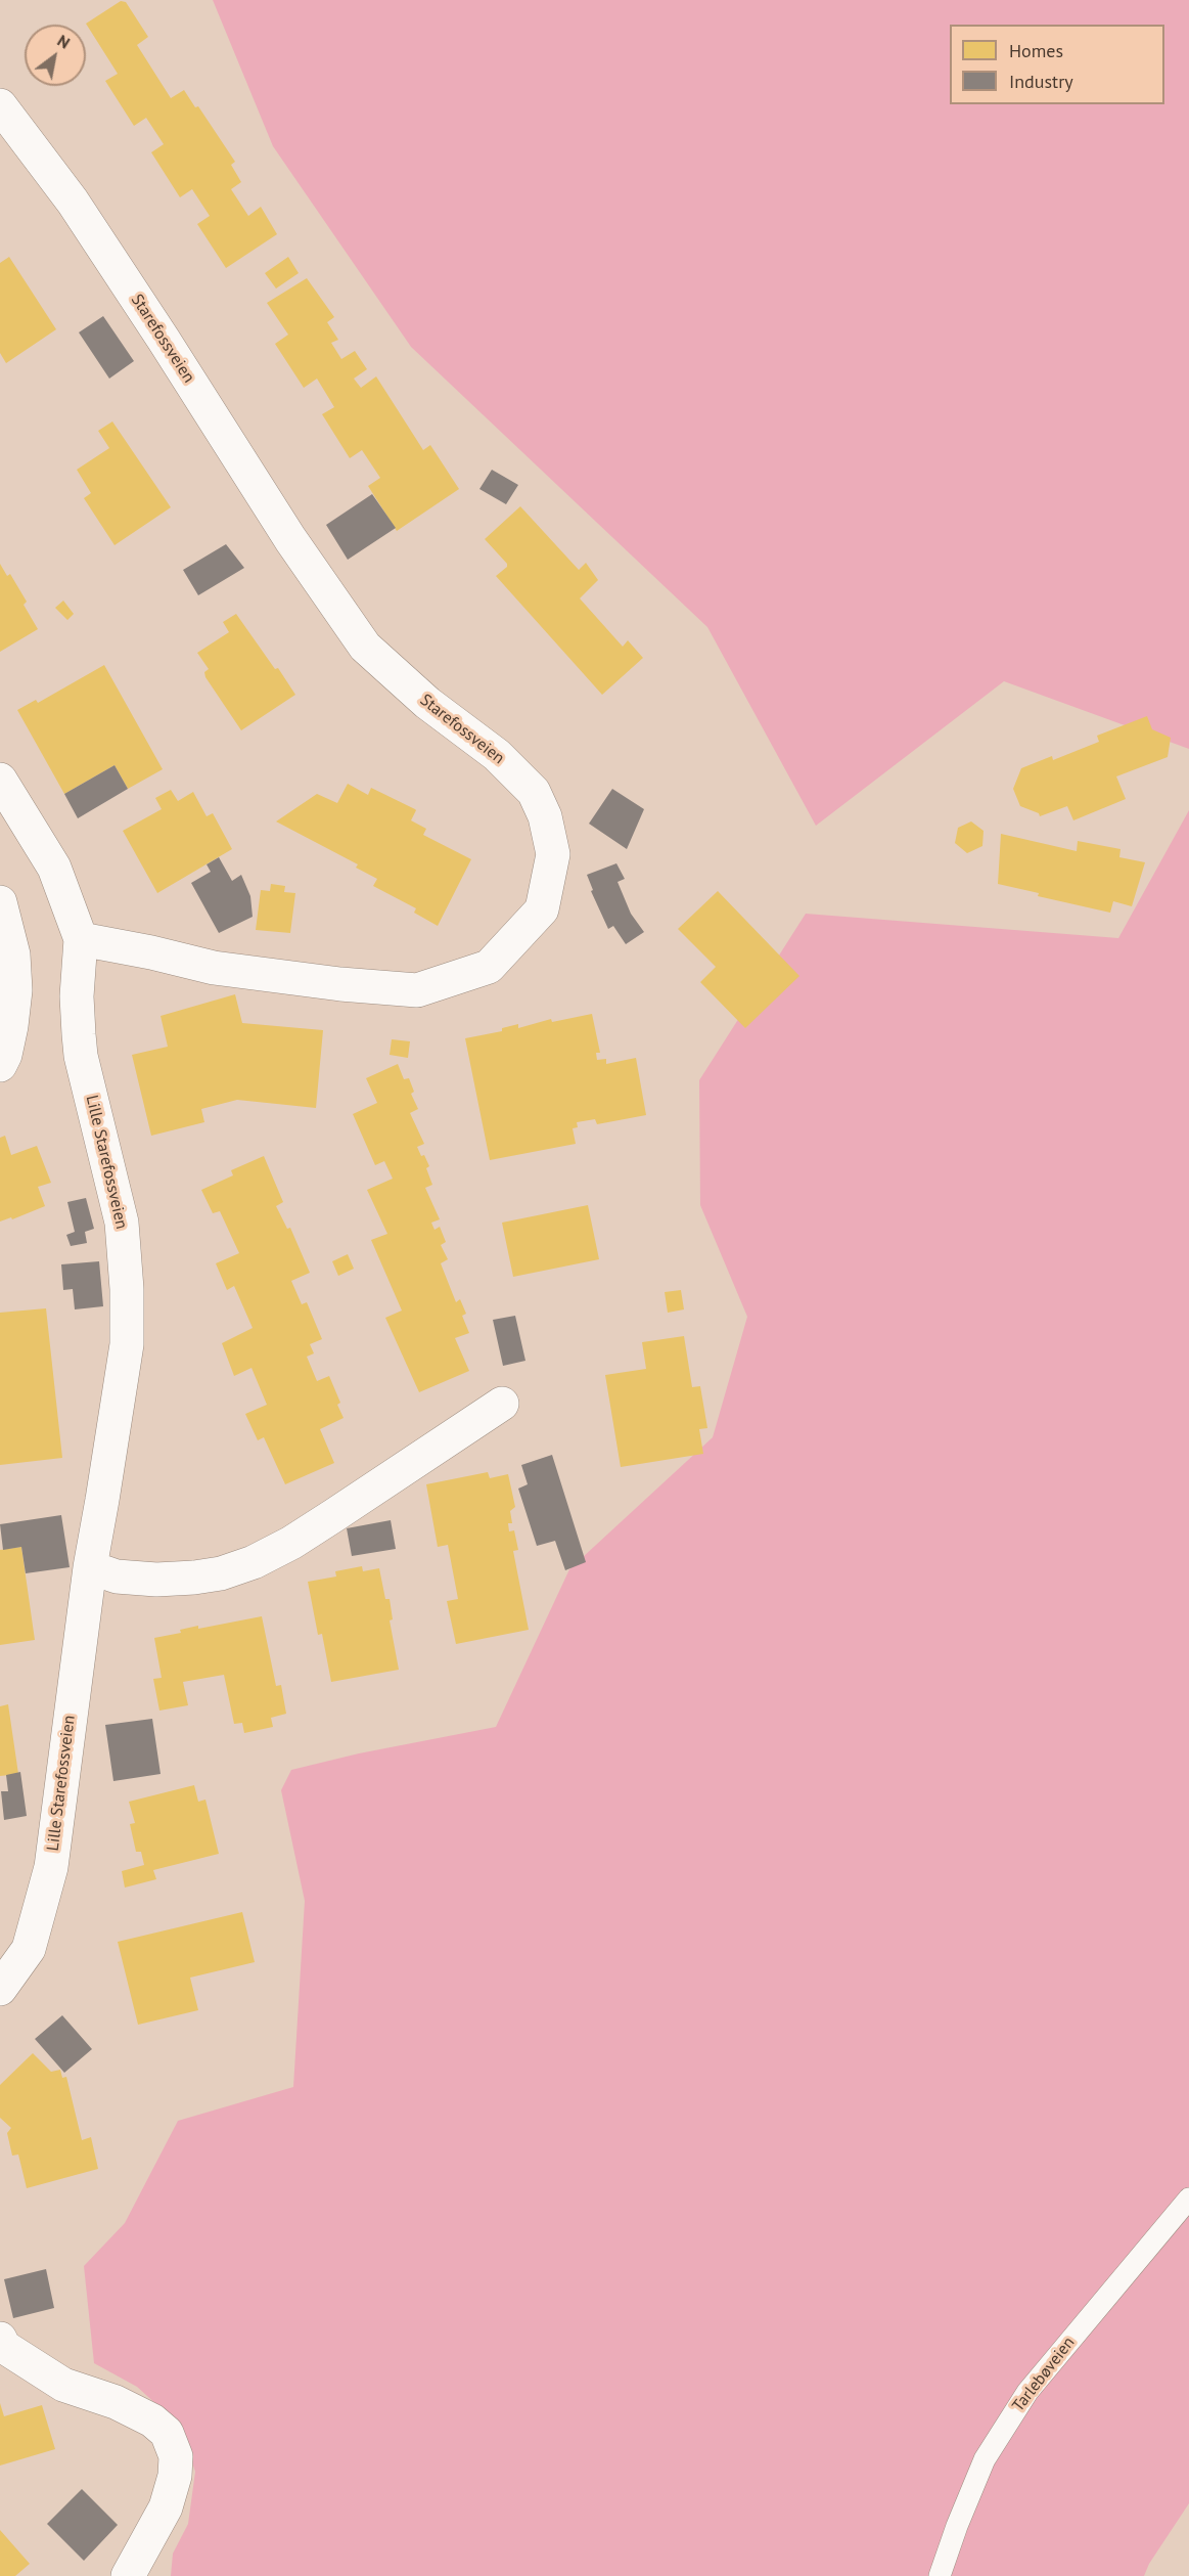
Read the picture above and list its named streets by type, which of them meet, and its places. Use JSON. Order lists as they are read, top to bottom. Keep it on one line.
{"streets":{"street":["Starefossveien","Lille Starefossveien"],"lane":["Tarlebøveien"]},"crossings":[["Starefossveien","Lille Starefossveien"]],"legend":["Homes","Industry"],"north":"top right"}
